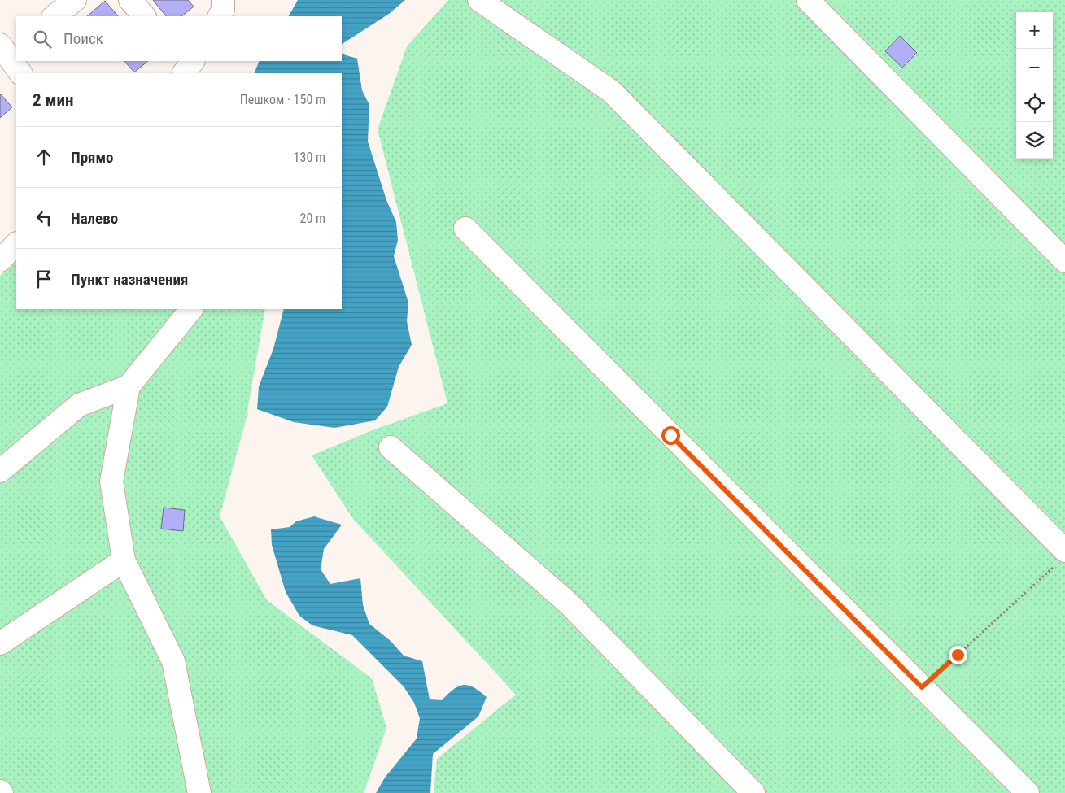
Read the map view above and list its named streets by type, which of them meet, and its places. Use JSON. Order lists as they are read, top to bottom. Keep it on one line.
{"page":{"map_buttons":["+","−"],"search":"Поиск","heading":["2 мин","Пешком · 150 m"],"list":[["Прямо","130 m"],["Налево","20 m"],"Пункт назначения"]}}
